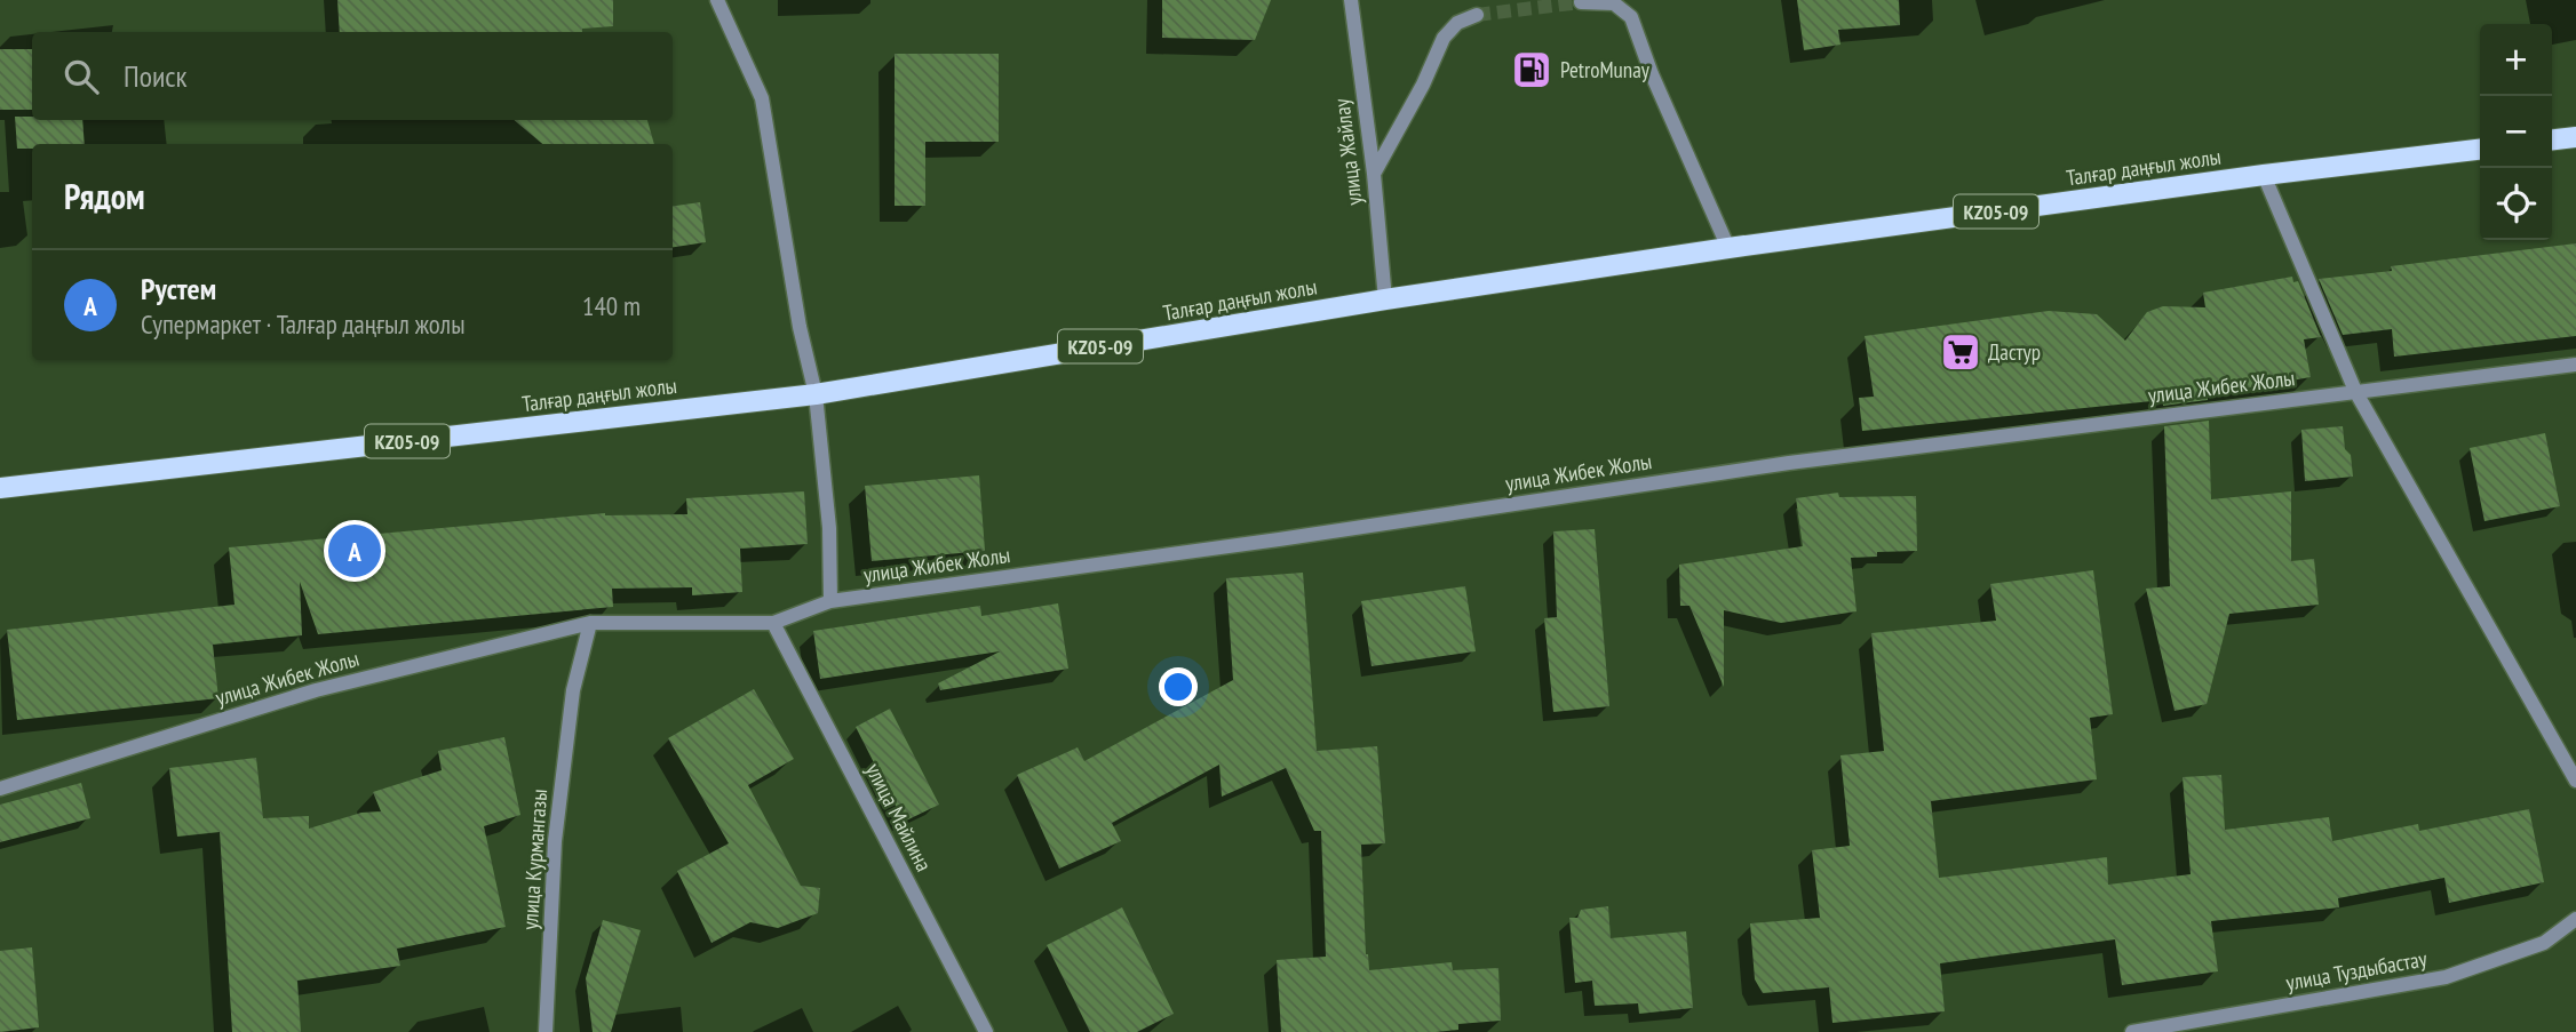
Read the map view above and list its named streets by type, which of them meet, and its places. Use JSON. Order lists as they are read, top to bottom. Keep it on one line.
{"streets":{"main road":["Талғар даңғыл жолы","KZ05-09"],"street":["улица Жайлау","улица Жибек Жолы","улица Майлина","улица Курмангазы","улица Туздыбастау"]},"crossings":[["улица Жайлау","Талғар даңғыл жолы"],["улица Жибек Жолы","улица Майлина"],["улица Жибек Жолы","улица Курмангазы"]],"places":{"fuel station":["PetroMunay"],"supermarket":["Дастур"]},"page":{"map_buttons":["+","−"],"search":"Поиск","heading":"Рядом","list":[{"mark":"A","name":"Рустем","note":"Супермаркет · Талғар даңғыл жолы","value":"140 m"}],"pins":"A"}}
